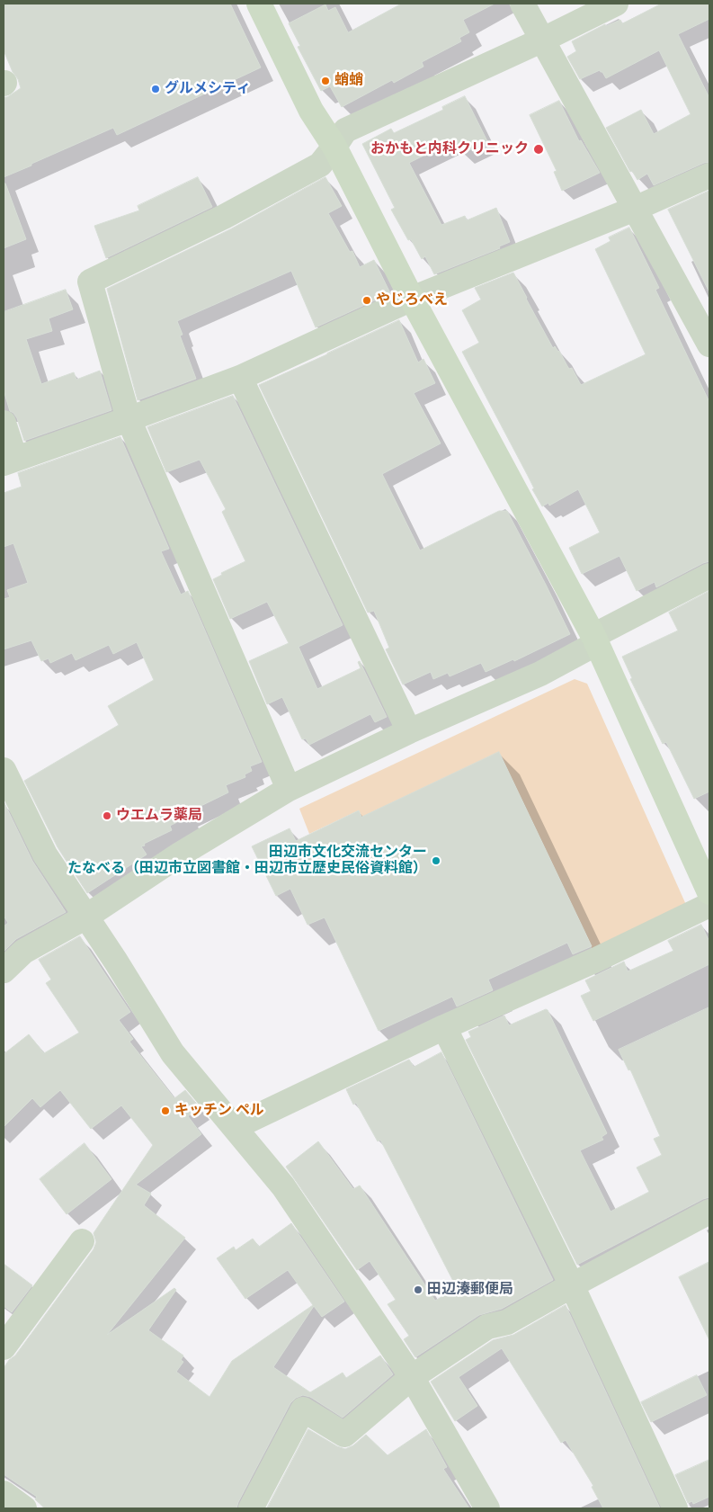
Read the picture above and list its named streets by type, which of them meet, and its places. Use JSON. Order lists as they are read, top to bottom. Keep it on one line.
{"places":["蛸蛸","グルメシティ","おかもと内科クリニック","やじろべえ","ウエムラ薬局","田辺市文化交流センター たなべる（田辺市立図書館・田辺市立歴史民俗資料館）","キッチン ペル","田辺湊郵便局"]}
